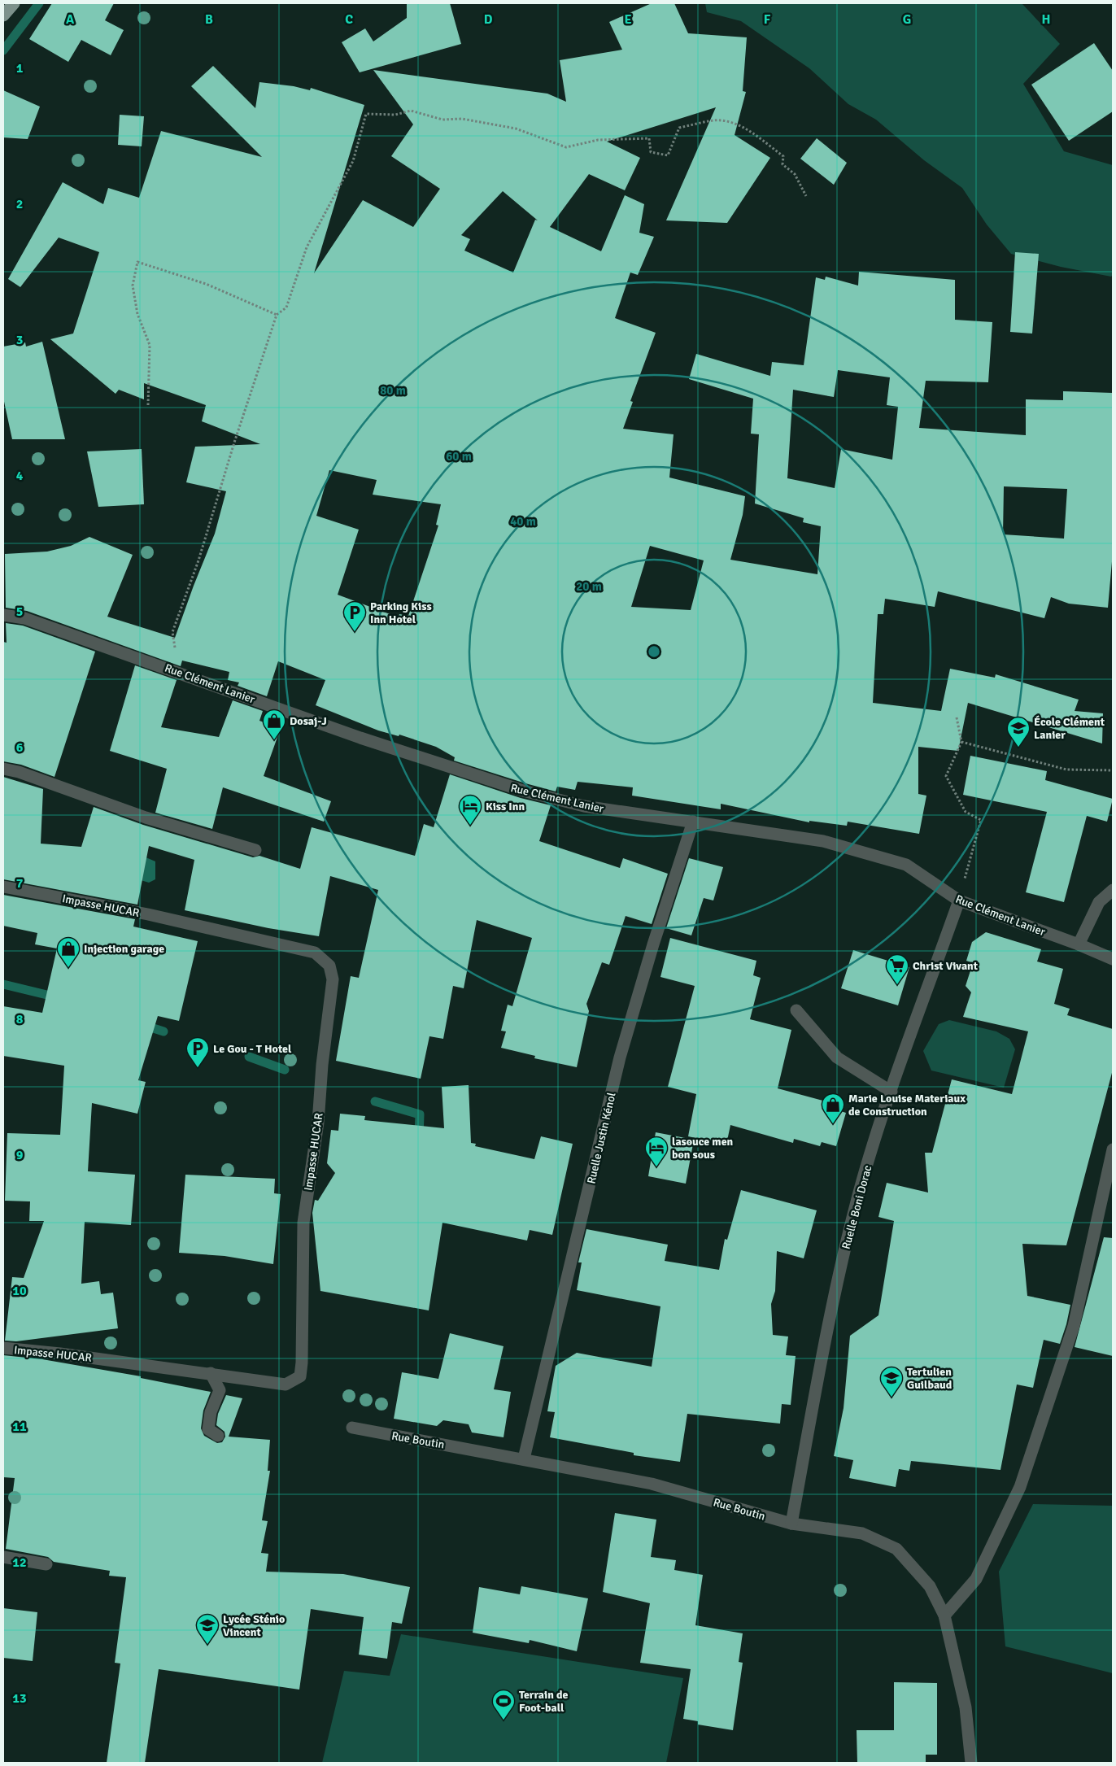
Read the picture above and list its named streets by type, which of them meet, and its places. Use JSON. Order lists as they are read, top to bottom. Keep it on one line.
{"streets":{"street":["Rue Clément Lanier","Impasse HUCAR","Ruelle Justin Kénol","Ruelle Boni Dorac","Rue Boutin"]},"crossings":[["Rue Clément Lanier","Ruelle Justin Kénol"],["Rue Clément Lanier","Ruelle Boni Dorac"],["Ruelle Justin Kénol","Rue Boutin"],["Ruelle Boni Dorac","Rue Boutin"]],"places":{"parking":["Parking Kiss Inn Hotel","Le Gou - T Hotel"],"shop":["Dosaj-J","Injection garage","Marie Louise Materiaux de Construction"],"school or university":["École Clément Lanier","Tertulien Guilbaud","Lycée Sténio Vincent"],"hotel":["Kiss Inn","lasouce men bon sous"],"supermarket":["Christ Vivant"],"sports":["Terrain de Foot-ball"]},"grid":{"columns":["A","B","C","D","E","F","G","H"],"rows":["1","2","3","4","5","6","7","8","9","10","11","12","13"]},"rings":["80 m","60 m","40 m","20 m"]}
